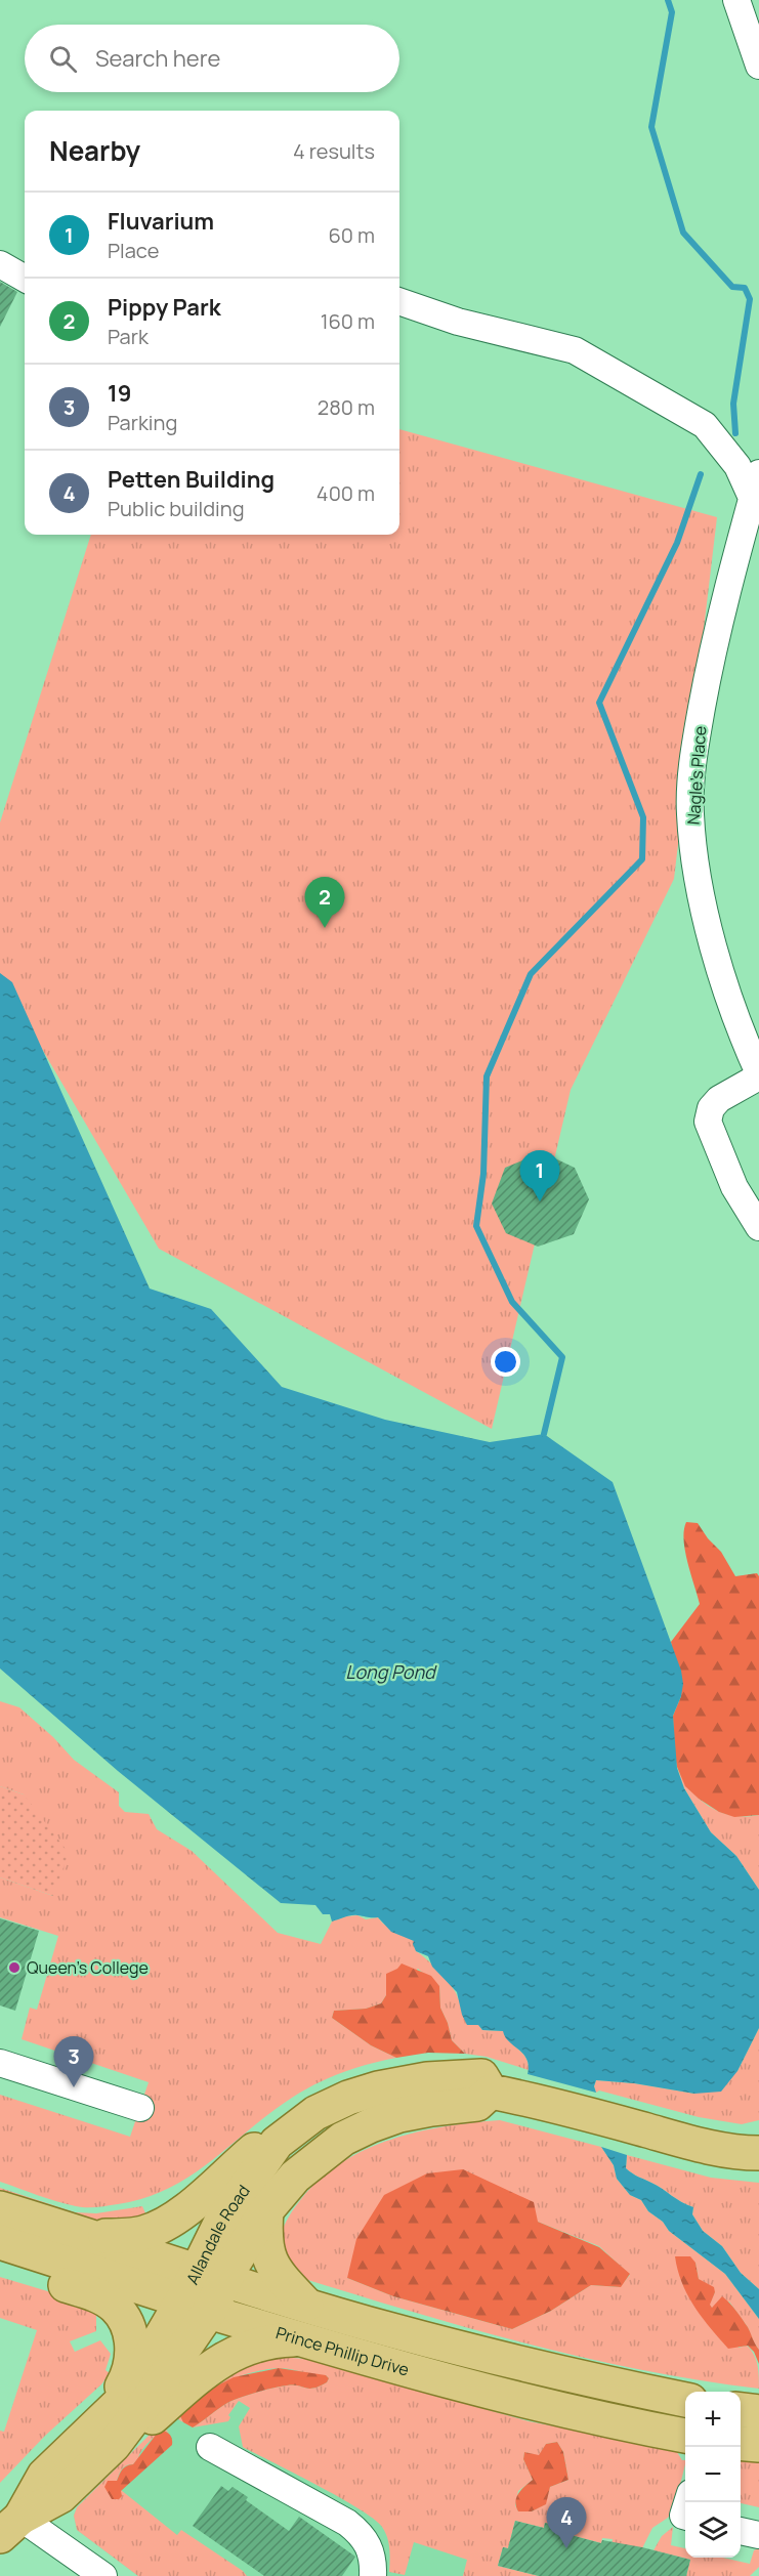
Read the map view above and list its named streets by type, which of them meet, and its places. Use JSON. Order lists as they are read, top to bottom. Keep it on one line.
{"streets":{"main road":["Allandale Road","Prince Phillip Drive"],"street":["Nagle's Place"]},"crossings":[["Allandale Road","Prince Phillip Drive"]],"water":["Long Pond"],"places":["Queen's College"],"page":{"search":"Search here","heading":["Nearby","4 results"],"list":[{"mark":"1","name":"Fluvarium","note":"Place","value":"60 m"},{"mark":"2","name":"Pippy Park","note":"Park","value":"160 m"},{"mark":"3","name":"19","note":"Parking","value":"280 m"},{"mark":"4","name":"Petten Building","note":"Public building","value":"400 m"}],"pins":["2","1","3","4"],"map_buttons":["+","−"]}}
